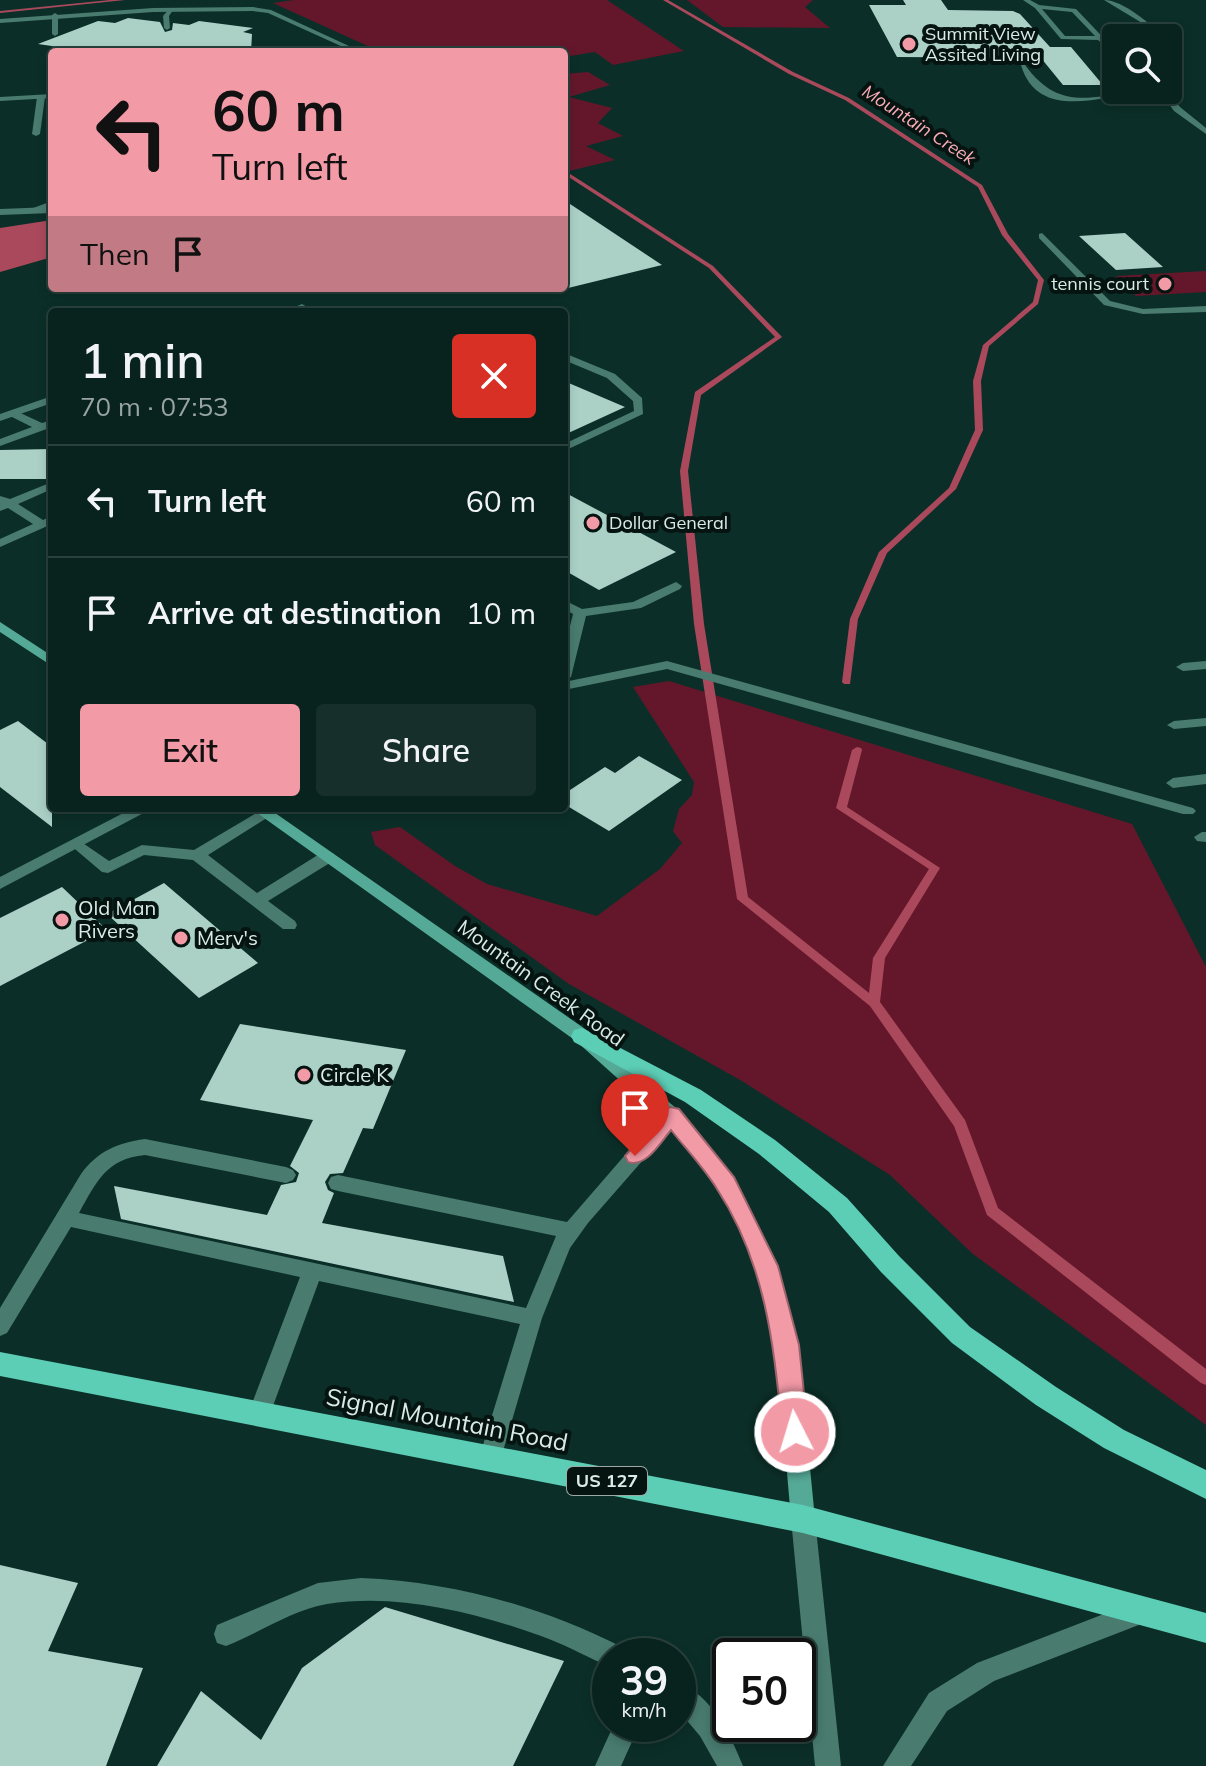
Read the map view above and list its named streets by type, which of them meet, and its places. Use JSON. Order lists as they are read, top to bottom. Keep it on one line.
{"streets":{"main road":["Mountain Creek Road","Signal Mountain Road","US 127"]},"crossings":[["Mountain Creek Road","Signal Mountain Road"]],"water":["Mountain Creek"],"places":["Summit View Assited Living","tennis court","Dollar General","Old Man Rivers","Merv's","Circle K"],"page":{"turn":["60 m","Turn left"],"then":"Then","heading":["1 min","70 m · 07:53"],"list":[{"name":"Turn left","value":"60 m"},{"name":"Arrive at destination","value":"10 m"}],"buttons":["Exit","Share"],"speed":"39 km/h","limit":"50"}}
